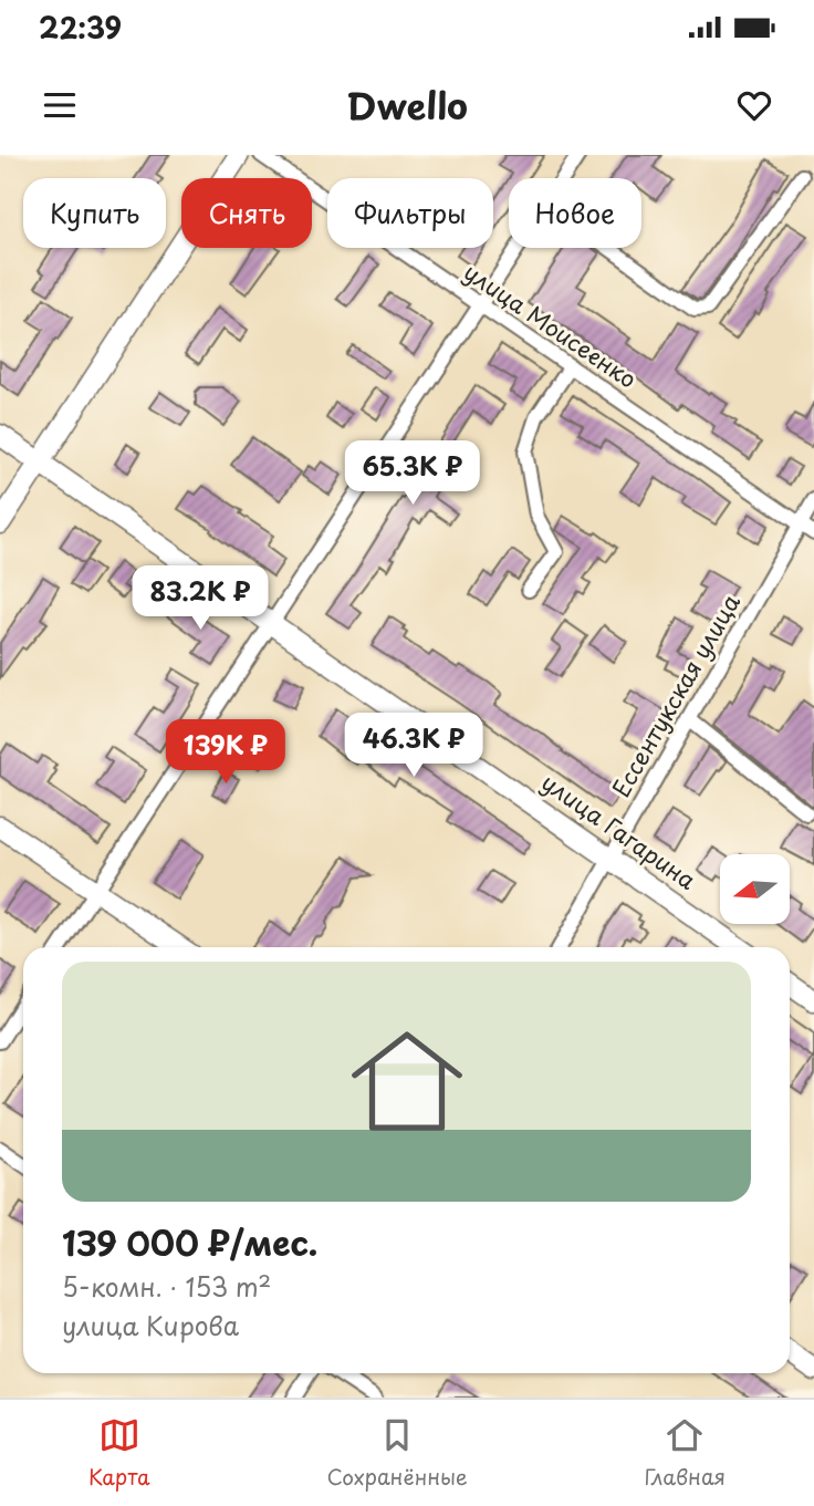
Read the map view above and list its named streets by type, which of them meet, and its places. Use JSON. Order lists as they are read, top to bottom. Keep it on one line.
{"streets":{"street":["улица Моисеенко","Ессентукская улица","улица Гагарина"]},"crossings":[["улица Моисеенко","Ессентукская улица"],["Ессентукская улица","улица Гагарина"]],"north":"left","page":{"status":"22:39","header":"Dwello","chip":["Купить","Снять","Фильтры","Новое"],"price":["65.3K ₽","83.2K ₽","46.3K ₽","139K ₽"],"list":[{"name":"139 000 ₽/мес.","note":"5-комн. · 153 m² · улица Кирова"}],"tabs":["Карта","Сохранённые","Главная"]}}
